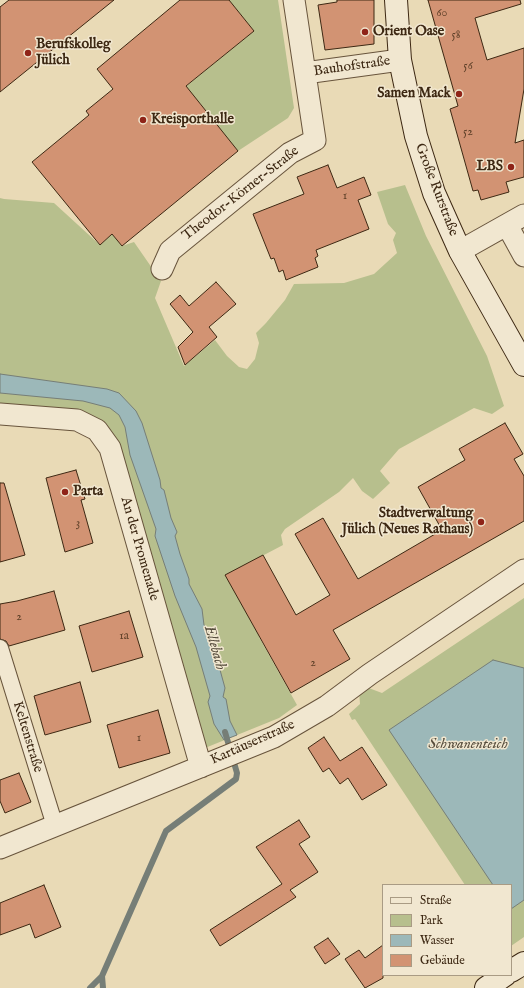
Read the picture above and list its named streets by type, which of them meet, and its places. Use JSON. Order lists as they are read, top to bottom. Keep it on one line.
{"streets":{"main road":["Große Rurstraße"],"street":["Bauhofstraße","Theodor-Körner-Straße","An der Promenade","Keltenstraße","Kartäuserstraße"]},"crossings":[["Bauhofstraße","Große Rurstraße"],["Bauhofstraße","Theodor-Körner-Straße"],["An der Promenade","Kartäuserstraße"],["Keltenstraße","Kartäuserstraße"]],"water":["Ellebach","Schwanenteich"],"places":["Orient Oase","Berufskolleg Jülich","Samen Mack","Kreisporthalle","LBS","Parta","Stadtverwaltung Jülich (Neues Rathaus)"],"house_numbers":["60","58","56","52","1","3","2","1a","2","1"],"legend":["Straße","Park","Wasser","Gebäude"]}
